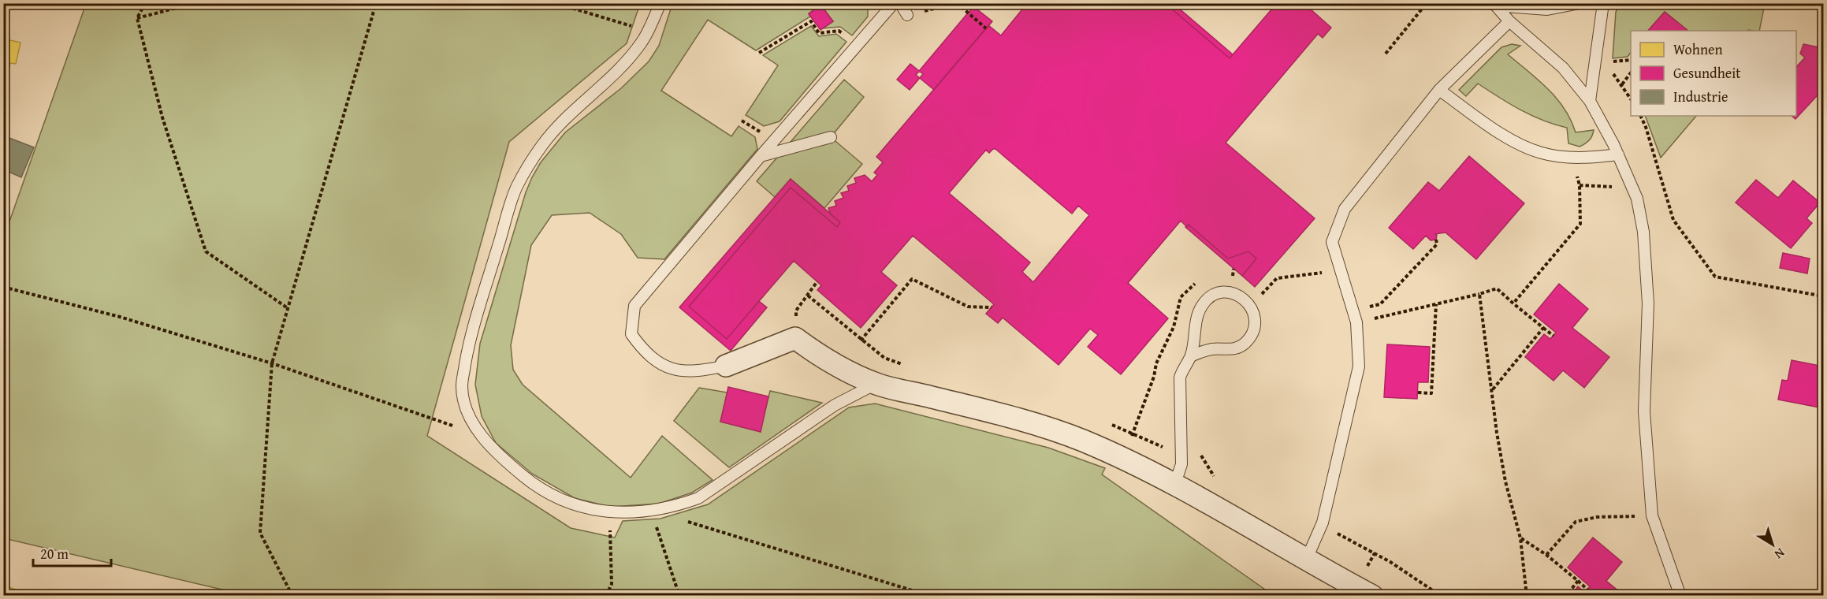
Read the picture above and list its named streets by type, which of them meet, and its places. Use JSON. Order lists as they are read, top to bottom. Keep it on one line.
{"legend":["Wohnen","Gesundheit","Industrie"],"scale_bar":"20 m","north":"bottom right"}
